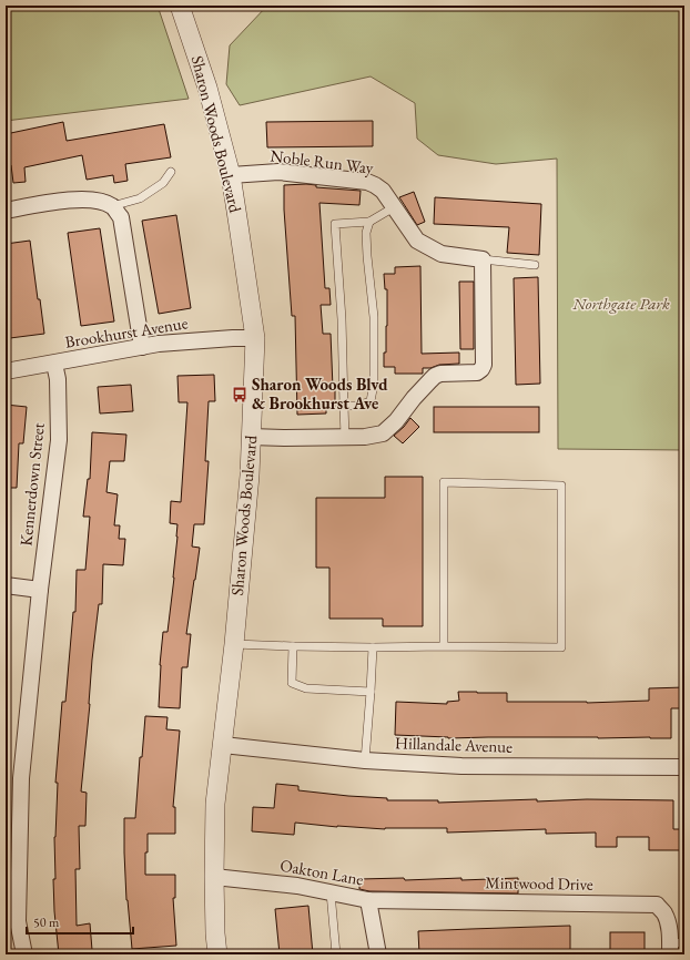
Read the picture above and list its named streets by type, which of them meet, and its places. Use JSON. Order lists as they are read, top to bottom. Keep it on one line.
{"streets":{"street":["Sharon Woods Boulevard","Noble Run Way","Brookhurst Avenue","Kennerdown Street","Hillandale Avenue","Oakton Lane","Mintwood Drive"]},"crossings":[["Sharon Woods Boulevard","Noble Run Way"],["Sharon Woods Boulevard","Brookhurst Avenue"],["Sharon Woods Boulevard","Hillandale Avenue"],["Sharon Woods Boulevard","Oakton Lane"],["Brookhurst Avenue","Kennerdown Street"],["Oakton Lane","Mintwood Drive"]],"parks":["Northgate Park"],"places":{"bus stop":["Sharon Woods Blvd & Brookhurst Ave"]},"scale_bar":"50 m"}
